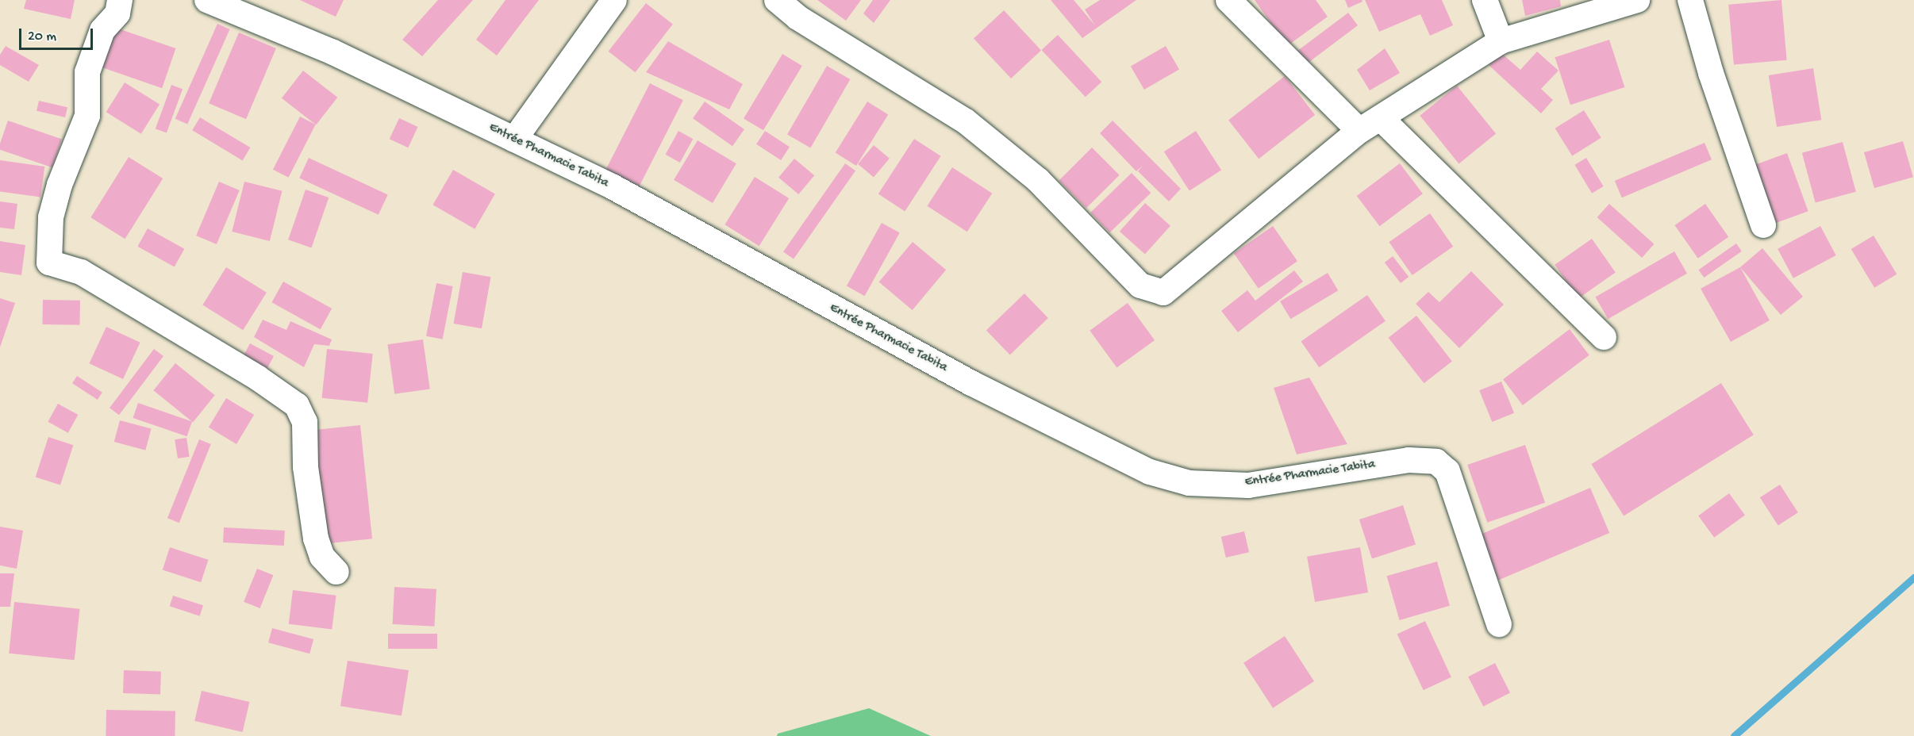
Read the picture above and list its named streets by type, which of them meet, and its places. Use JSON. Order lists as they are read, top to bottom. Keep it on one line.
{"streets":{"street":["Entrée Pharmacie Tabita"]},"scale_bar":"20 m"}
